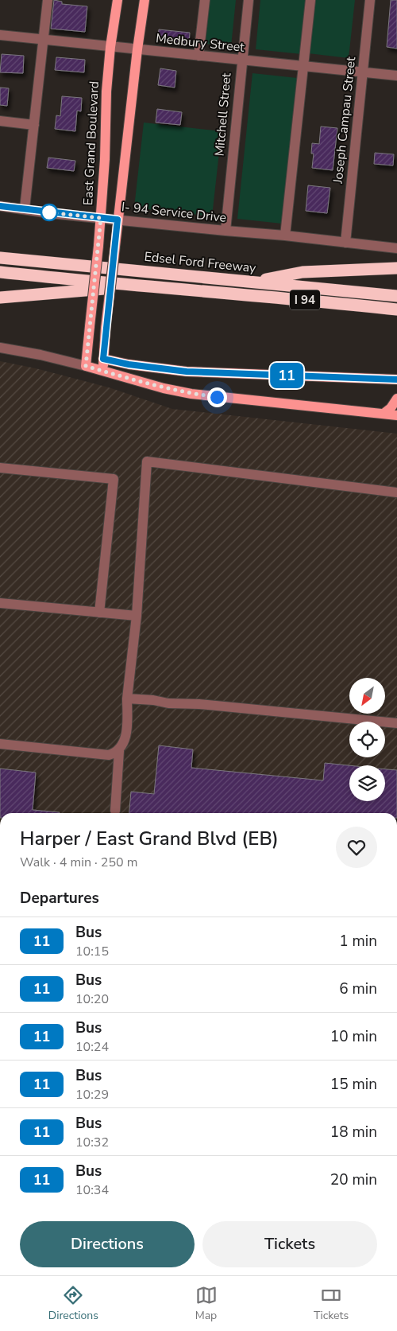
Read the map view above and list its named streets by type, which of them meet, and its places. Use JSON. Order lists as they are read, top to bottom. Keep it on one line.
{"streets":{"highway":["Edsel Ford Freeway","I 94"],"main road":["East Grand Boulevard"],"street":["Medbury Street","Mitchell Street","Joseph Campau Street","I- 94 Service Drive"]},"crossings":[["Medbury Street","Mitchell Street"],["Medbury Street","Joseph Campau Street"],["Medbury Street","East Grand Boulevard"],["Mitchell Street","I- 94 Service Drive"],["Joseph Campau Street","I- 94 Service Drive"],["East Grand Boulevard","I- 94 Service Drive"]],"lines":["bus line 11"],"north":"bottom left","page":{"on_map":"11","heading":[["Harper / East Grand Blvd (EB)","Walk · 4 min · 250 m"],"Departures"],"list":[{"mark":"11","name":"Bus","note":"10:15","value":"1 min"},{"mark":"11","name":"Bus","note":"10:20","value":"6 min"},{"mark":"11","name":"Bus","note":"10:24","value":"10 min"},{"mark":"11","name":"Bus","note":"10:29","value":"15 min"},{"mark":"11","name":"Bus","note":"10:32","value":"18 min"},{"mark":"11","name":"Bus","note":"10:34","value":"20 min"}],"buttons":["Directions","Tickets"],"tabs":["Directions","Map","Tickets"]}}
